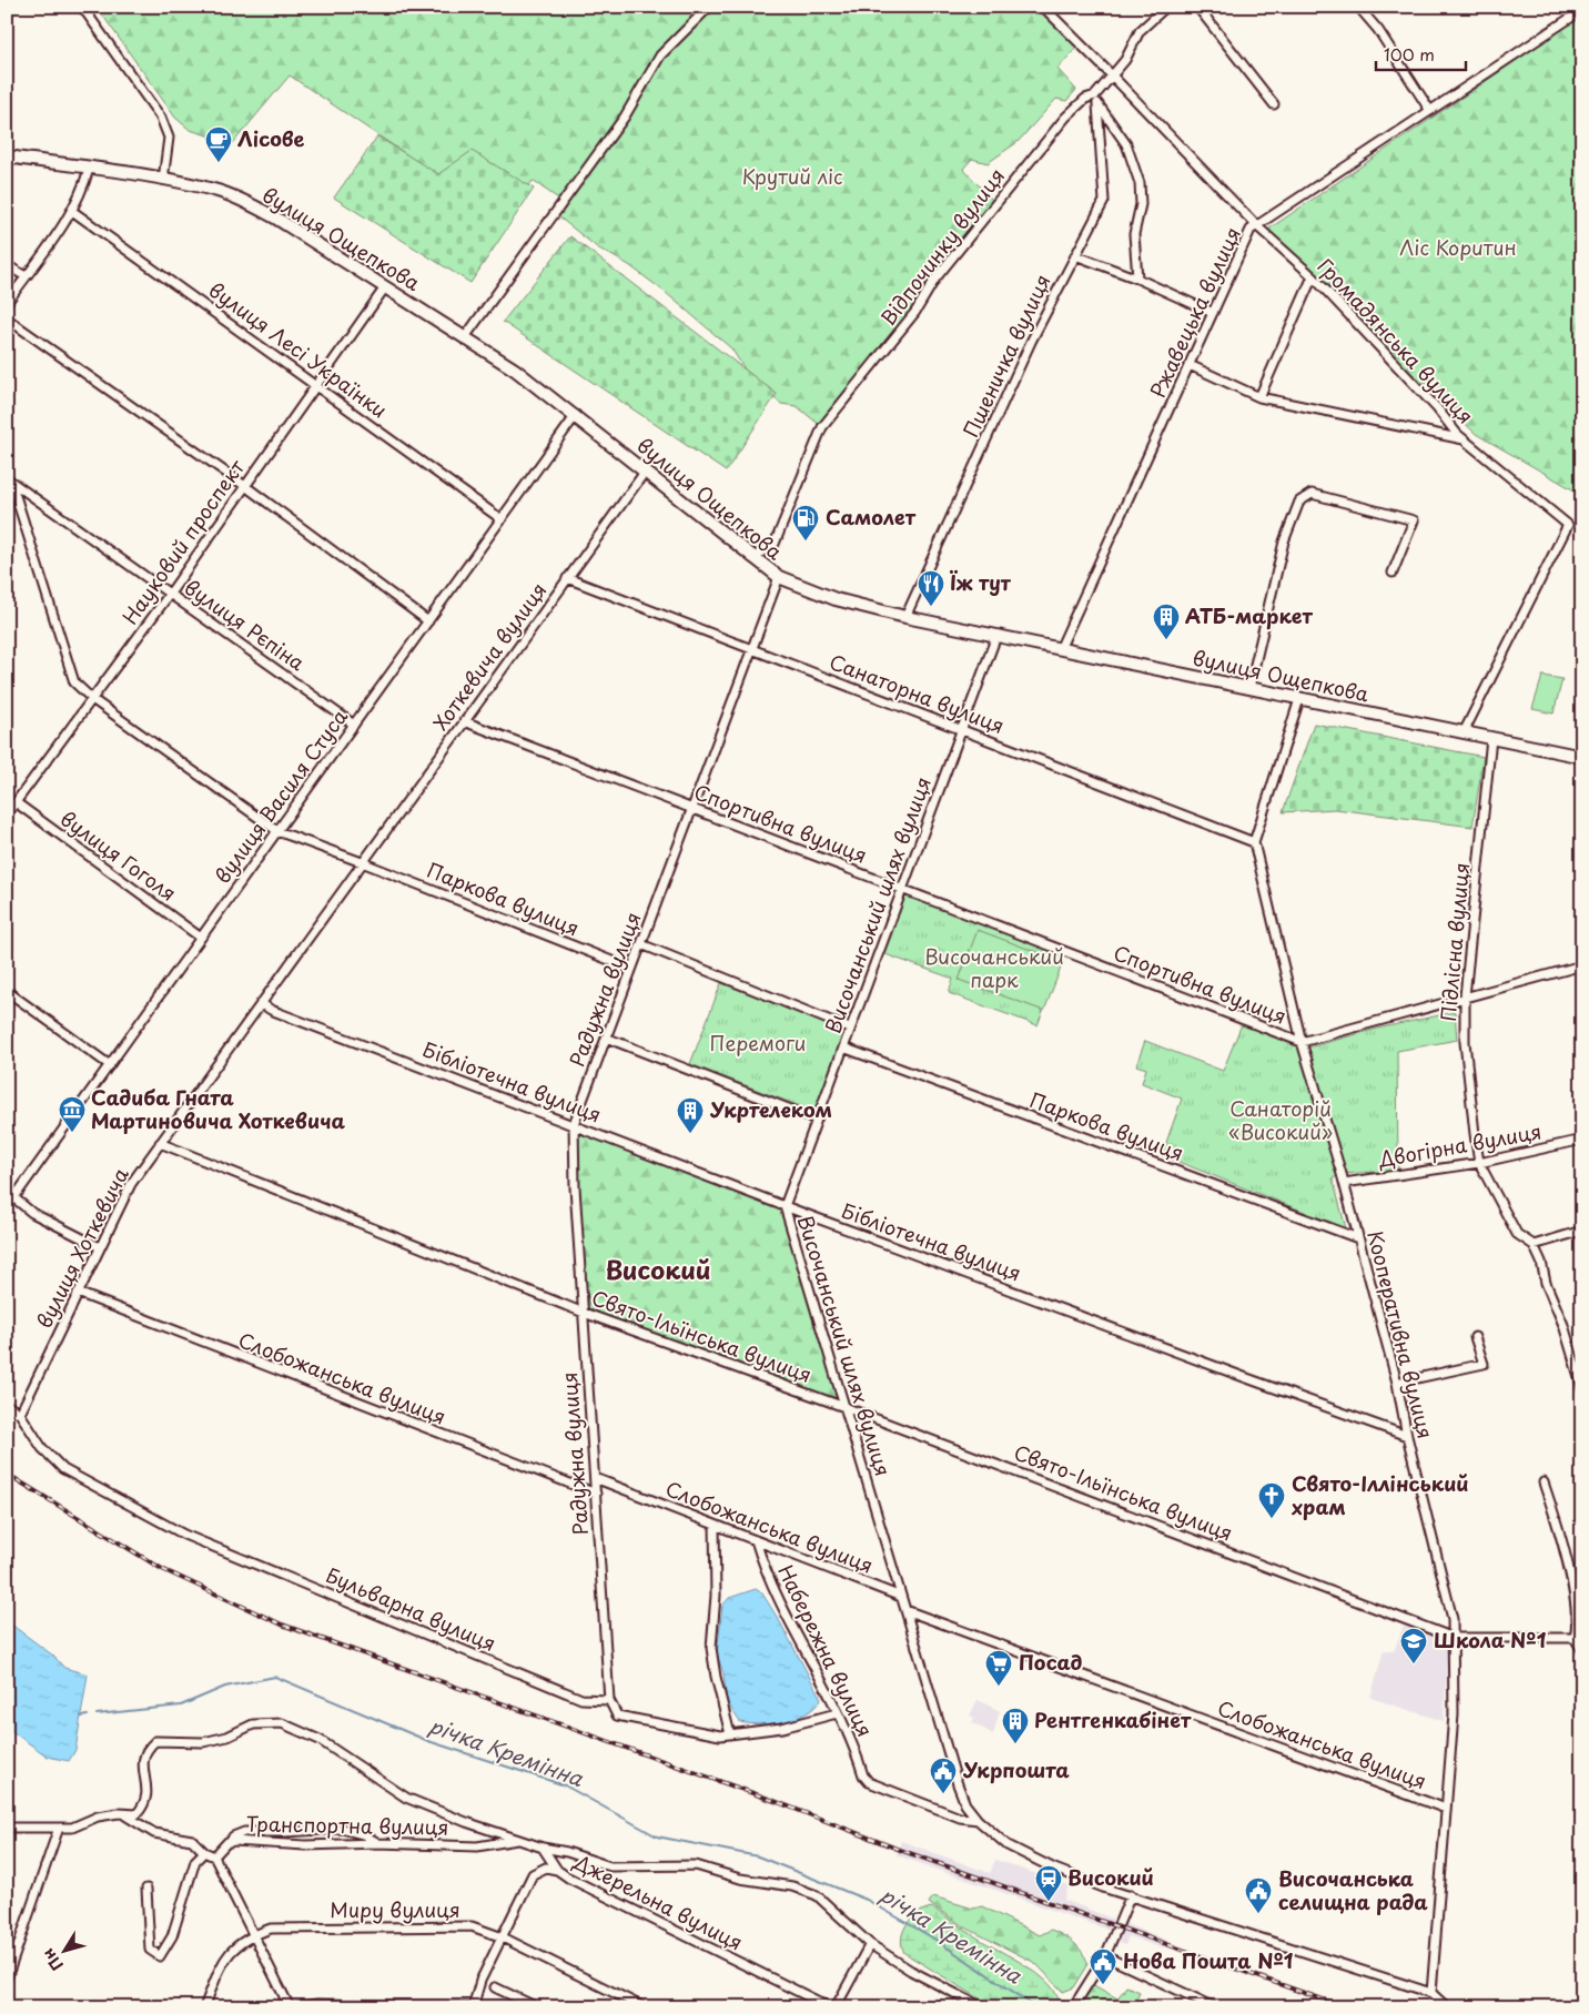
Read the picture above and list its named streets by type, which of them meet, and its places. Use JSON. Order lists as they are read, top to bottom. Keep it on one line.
{"streets":{"highway":["вулиця Ощепкова"],"street":["Відпочинку вулиця","Ржавецька вулиця","Громадянська вулиця","вулиця Лесі Українки","Пшеничка вулиця","Науковий проспект","вулиця Рєпіна","Хоткевича вулиця","Санаторна вулиця","вулиця Василя Стуса","Спортивна вулиця","вулиця Гоголя","Паркова вулиця","Височанський шлях вулиця","Підлісна вулиця","Радужна вулиця","Бібліотечна вулиця","Двогірна вулиця","вулиця Хоткевича","Кооперативна вулиця","Свято-Ільїнська вулиця","Слобожанська вулиця","Бульварна вулиця","Набережна вулиця","Транспортна вулиця","Джерельна вулиця","Миру вулиця"]},"crossings":[["вулиця Ощепкова","Відпочинку вулиця"],["вулиця Ощепкова","Ржавецька вулиця"],["вулиця Ощепкова","Громадянська вулиця"],["вулиця Ощепкова","Пшеничка вулиця"],["вулиця Ощепкова","Науковий проспект"],["вулиця Ощепкова","Хоткевича вулиця"],["вулиця Ощепкова","вулиця Василя Стуса"],["вулиця Ощепкова","Височанський шлях вулиця"],["вулиця Ощепкова","Підлісна вулиця"],["вулиця Ощепкова","Радужна вулиця"],["Ржавецька вулиця","Громадянська вулиця"],["вулиця Лесі Українки","Науковий проспект"],["вулиця Лесі Українки","вулиця Василя Стуса"],["Науковий проспект","вулиця Рєпіна"],["Науковий проспект","вулиця Гоголя"],["Науковий проспект","Паркова вулиця"],["вулиця Рєпіна","вулиця Василя Стуса"],["вулиця Рєпіна","Паркова вулиця"],["Хоткевича вулиця","Санаторна вулиця"],["Хоткевича вулиця","Спортивна вулиця"],["Хоткевича вулиця","Паркова вулиця"],["Хоткевича вулиця","вулиця Хоткевича"],["Санаторна вулиця","Височанський шлях вулиця"],["Санаторна вулиця","Радужна вулиця"],["Санаторна вулиця","Кооперативна вулиця"],["вулиця Василя Стуса","вулиця Гоголя"],["вулиця Василя Стуса","Паркова вулиця"],["Спортивна вулиця","Височанський шлях вулиця"],["Спортивна вулиця","Радужна вулиця"],["Спортивна вулиця","Кооперативна вулиця"],["Паркова вулиця","Височанський шлях вулиця"],["Паркова вулиця","Радужна вулиця"],["Паркова вулиця","вулиця Хоткевича"],["Паркова вулиця","Кооперативна вулиця"],["Височанський шлях вулиця","Бібліотечна вулиця"],["Височанський шлях вулиця","Свято-Ільїнська вулиця"],["Височанський шлях вулиця","Слобожанська вулиця"],["Височанський шлях вулиця","Набережна вулиця"],["Підлісна вулиця","Двогірна вулиця"],["Радужна вулиця","Бібліотечна вулиця"],["Радужна вулиця","Свято-Ільїнська вулиця"],["Радужна вулиця","Слобожанська вулиця"],["Радужна вулиця","Бульварна вулиця"],["Бібліотечна вулиця","вулиця Хоткевича"],["Бібліотечна вулиця","Кооперативна вулиця"],["Двогірна вулиця","Кооперативна вулиця"],["вулиця Хоткевича","Свято-Ільїнська вулиця"],["вулиця Хоткевича","Слобожанська вулиця"],["вулиця Хоткевича","Бульварна вулиця"],["Кооперативна вулиця","Свято-Ільїнська вулиця"],["Кооперативна вулиця","Слобожанська вулиця"],["Слобожанська вулиця","Набережна вулиця"]],"districts":["Високий"],"water":["річка Кремінна"],"parks":["Крутий ліс","Ліс Коритин","Височанський парк","Перемоги","Санаторій «Високий»"],"places":{"cafe":["Лісове"],"fuel station":["Самолет"],"restaurant":["Їж тут"],"building":["АТБ-маркет","Укртелеком","Рентгенкабінет"],"museum":["Садиба Гната Мартиновича Хоткевича"],"church":["Свято-Іллінський храм"],"school or university":["Школа №1"],"supermarket":["Посад"],"public building":["Укрпошта","Височанська селищна рада","Нова Пошта №1"],"station":["Високий"]},"scale_bar":"100 m","north":"bottom left"}
